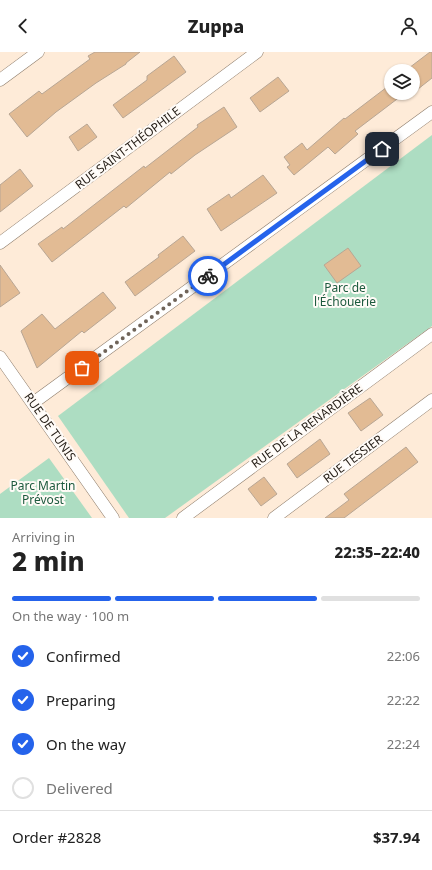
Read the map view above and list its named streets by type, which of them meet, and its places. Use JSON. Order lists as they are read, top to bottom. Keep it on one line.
{"streets":{"street":["RUE SAINT-THÉOPHILE","RUE DE LA RENARDIÈRE","RUE DE TUNIS","RUE TESSIER"]},"parks":["Parc de l'Échouerie","Parc Martin Prévost"],"page":{"header":"Zuppa","heading":["2 min","Arriving in","22:35–22:40"],"panel":["Order #2828","$37.94"],"bar":"On the way · 100 m","list":[["Confirmed","22:06"],["Preparing","22:22"],["On the way","22:24"],"Delivered"]}}
